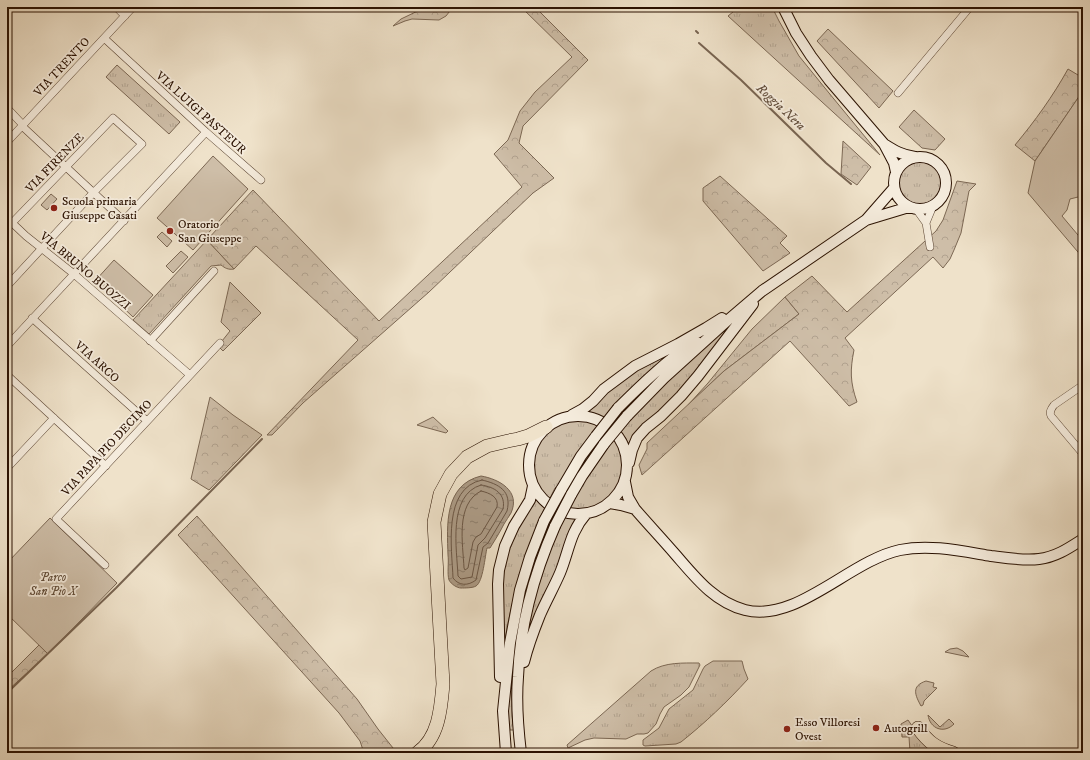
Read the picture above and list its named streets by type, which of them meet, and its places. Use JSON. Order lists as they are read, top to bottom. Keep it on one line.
{"streets":{"street":["VIA TRENTO","VIA LUIGI PASTEUR","VIA FIRENZE","VIA BRUNO BUOZZI","VIA ARCO","VIA PAPA PIO DECIMO"]},"crossings":[["VIA TRENTO","VIA LUIGI PASTEUR"],["VIA FIRENZE","VIA BRUNO BUOZZI"],["VIA BRUNO BUOZZI","VIA PAPA PIO DECIMO"],["VIA ARCO","VIA PAPA PIO DECIMO"]],"water":["Roggia Nera"],"parks":["Parco San Pio X"],"places":["Scuola primaria Giuseppe Casati","Oratorio San Giuseppe","Autogrill","Esso Villoresi Ovest"]}
